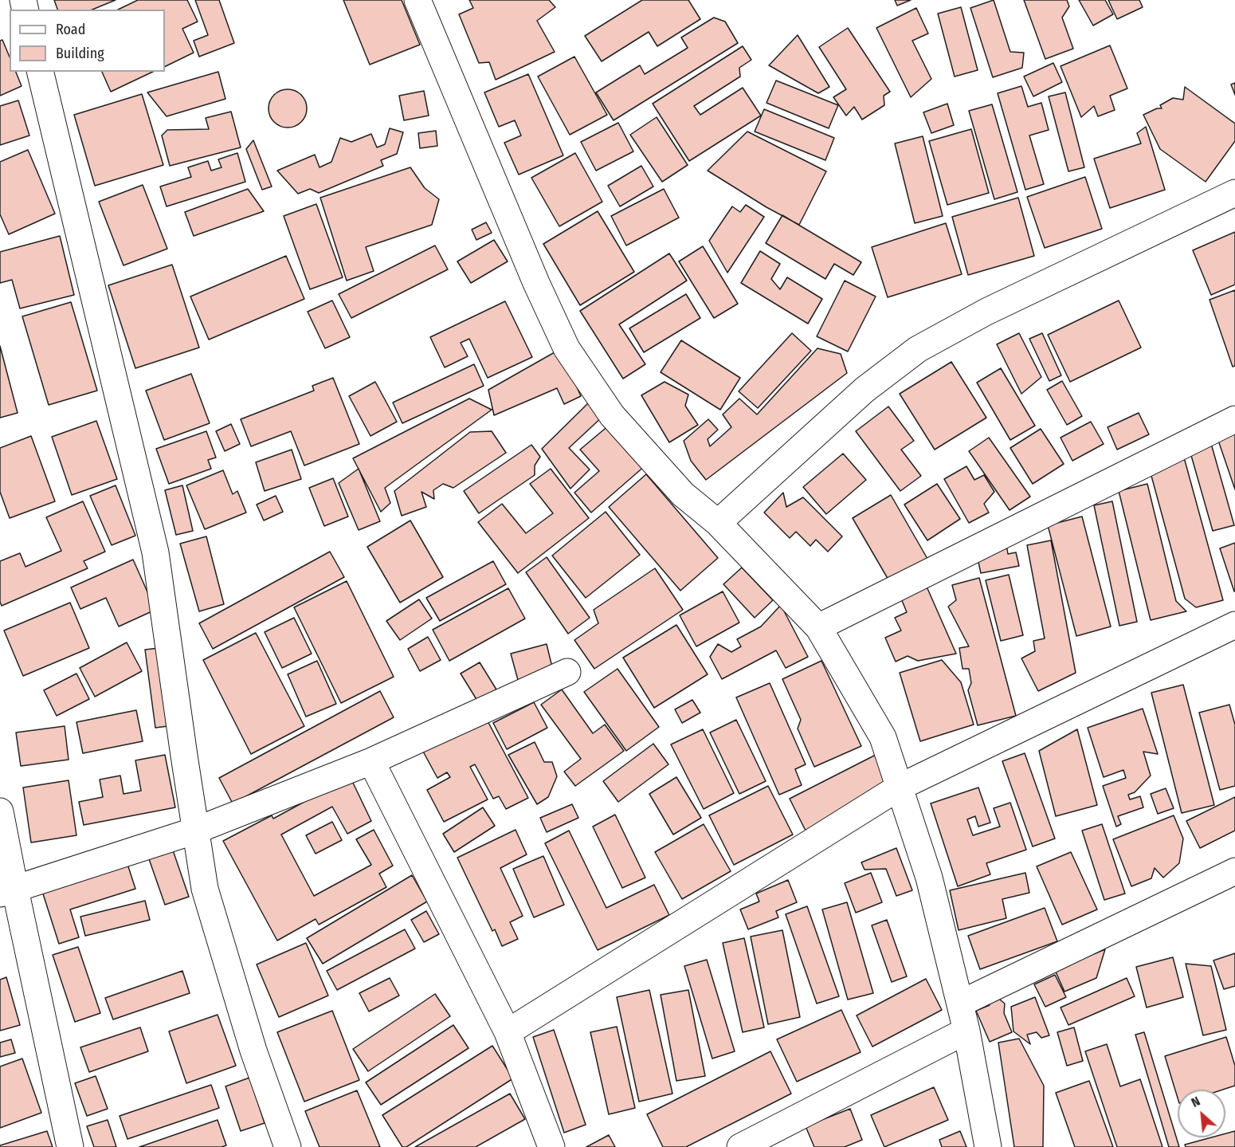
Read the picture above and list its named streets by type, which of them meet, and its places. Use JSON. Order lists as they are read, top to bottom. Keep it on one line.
{"legend":["Road","Building"],"north":"top left"}
